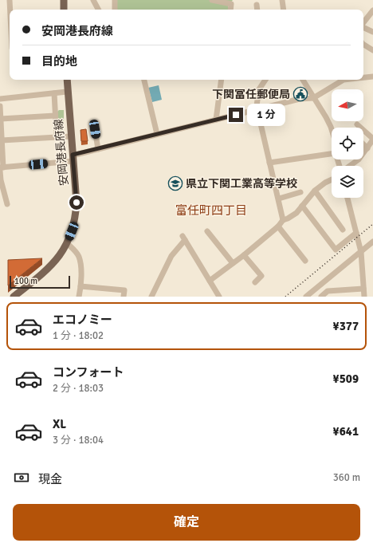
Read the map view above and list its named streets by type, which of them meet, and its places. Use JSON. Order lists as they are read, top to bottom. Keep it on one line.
{"streets":{"main road":["安岡港長府線"]},"districts":["富任町四丁目"],"places":{"public building":["下関冨任郵便局"],"school or university":["県立下関工業高等学校"]},"scale_bar":"100 m","north":"left","page":{"banner":["安岡港長府線","目的地"],"bubble":"1 分","scale":"100 m","list":[{"name":"エコノミー","note":"1 分 · 18:02","value":"¥377"},{"name":"コンフォート","note":"2 分 · 18:03","value":"¥509"},{"name":"XL","note":"3 分 · 18:04","value":"¥641"}],"pay":["現金","360 m"],"buttons":"確定"}}
